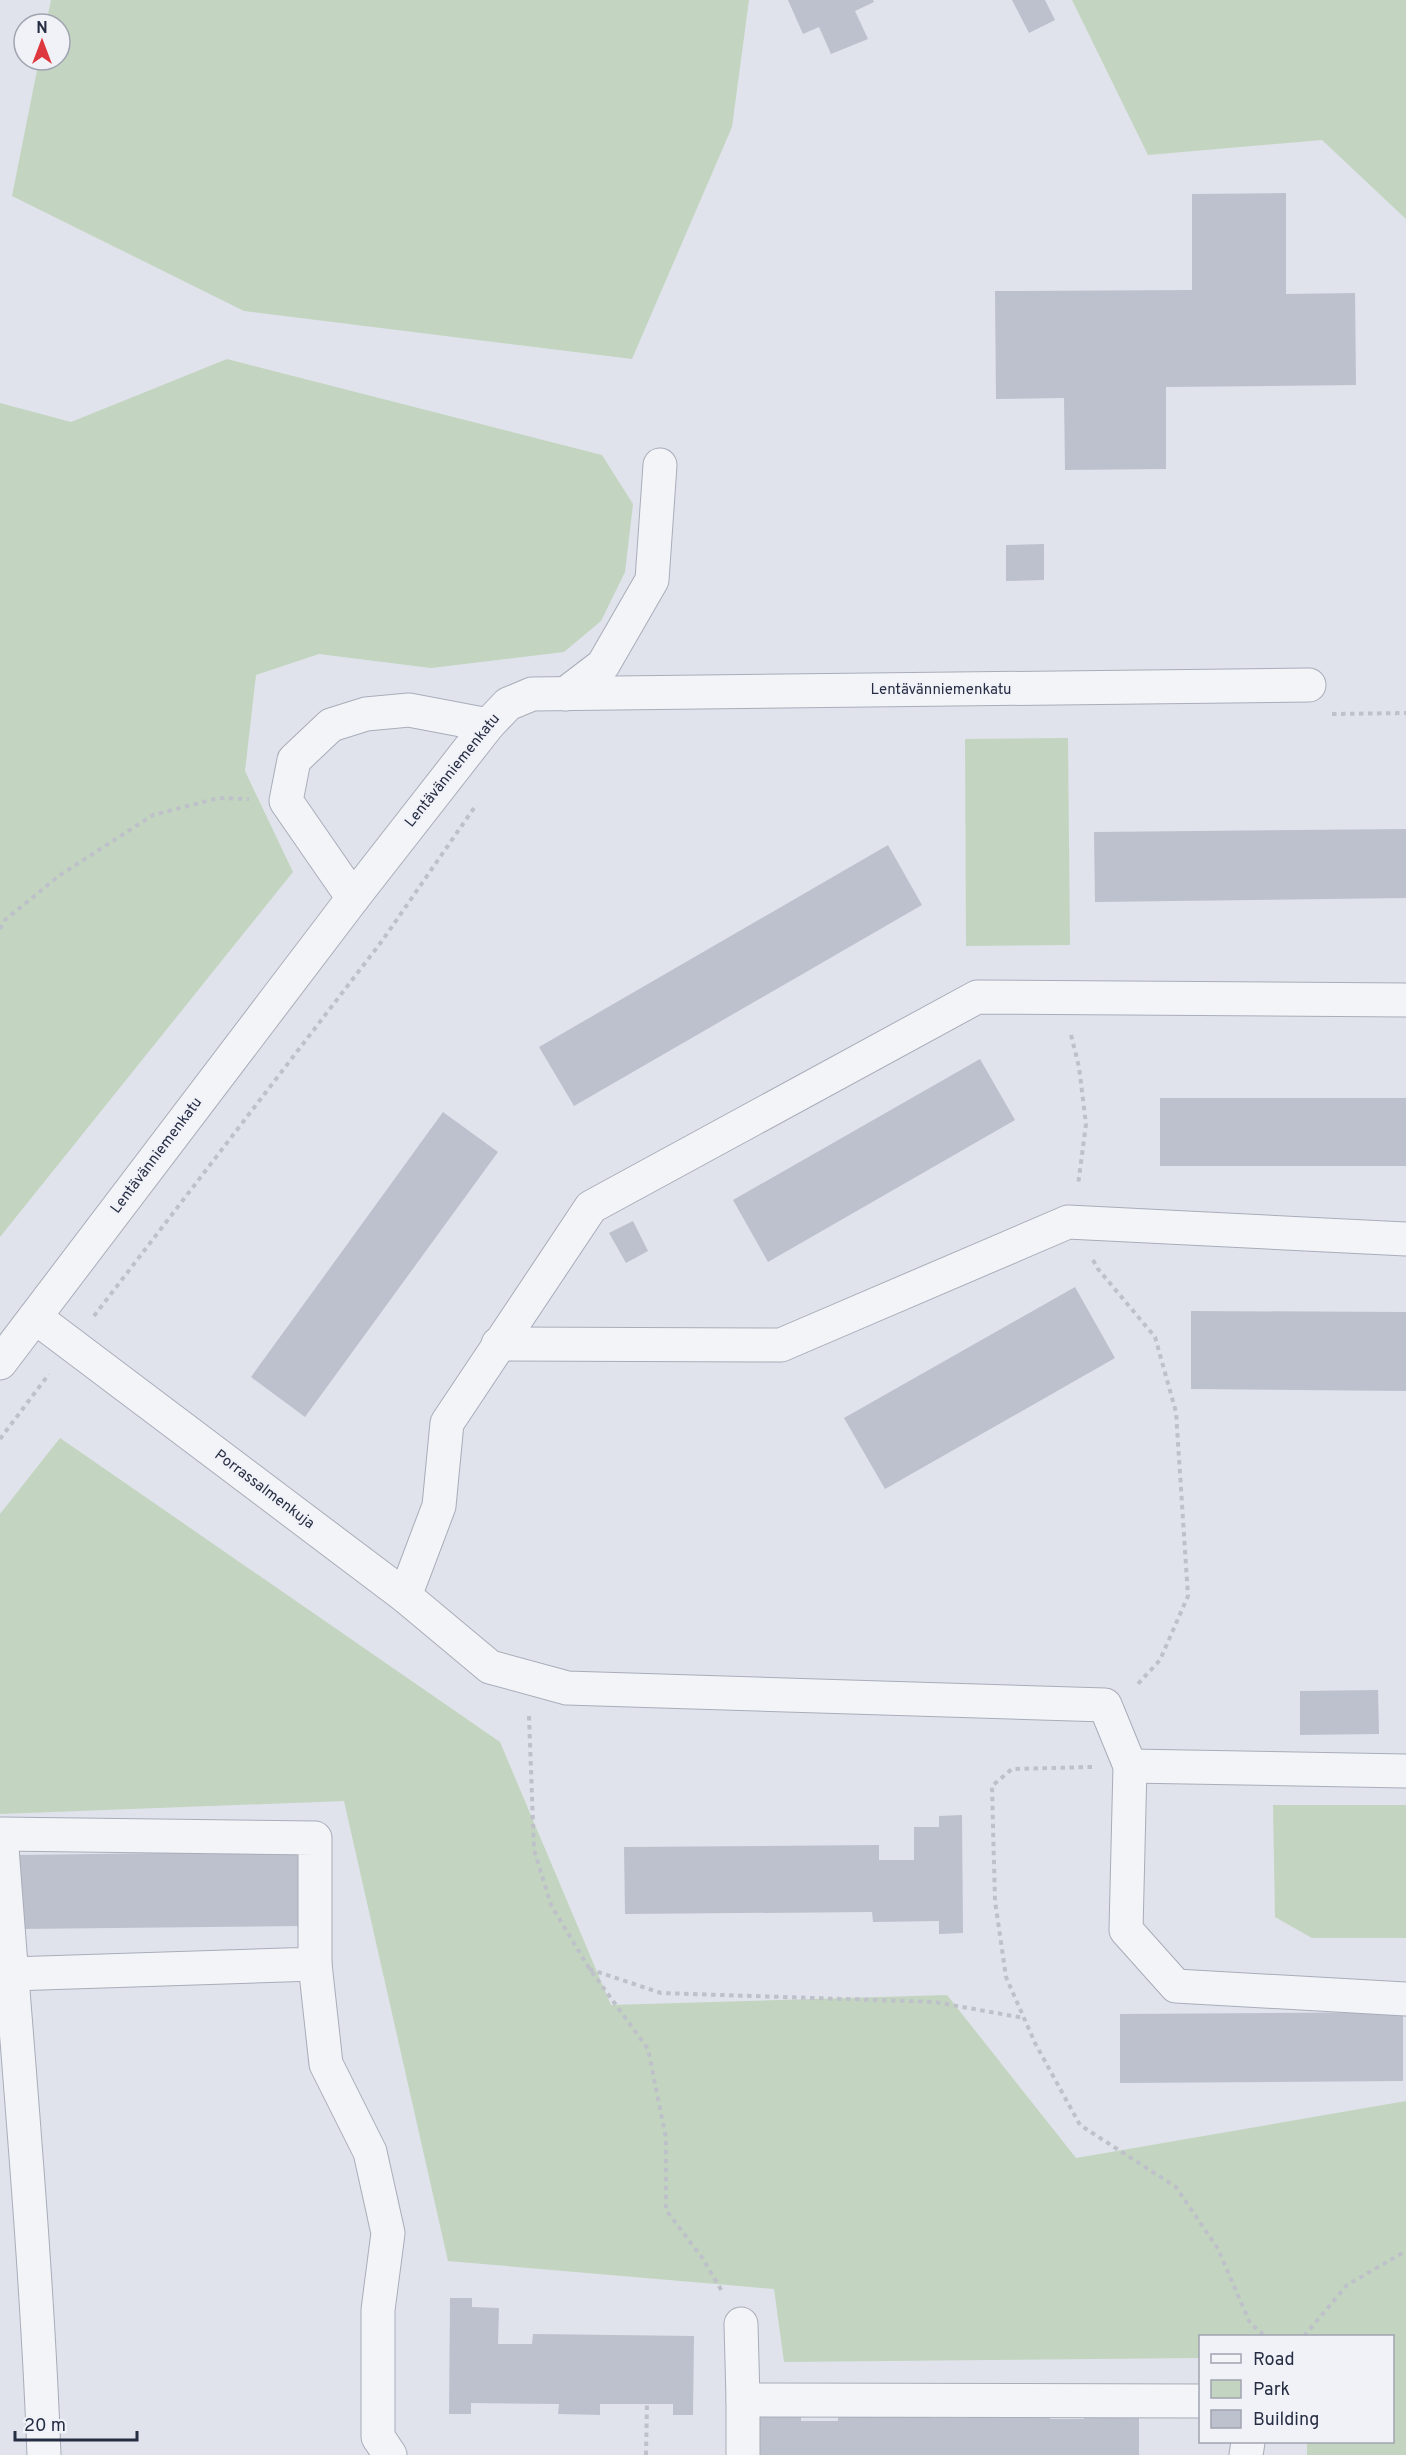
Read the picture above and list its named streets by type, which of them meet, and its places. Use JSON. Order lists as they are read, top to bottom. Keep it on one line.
{"streets":{"street":["Lentävänniemenkatu","Porrassalmenkuja"]},"crossings":[["Lentävänniemenkatu","Porrassalmenkuja"]],"legend":["Road","Park","Building"],"scale_bar":"20 m","north":"top"}
